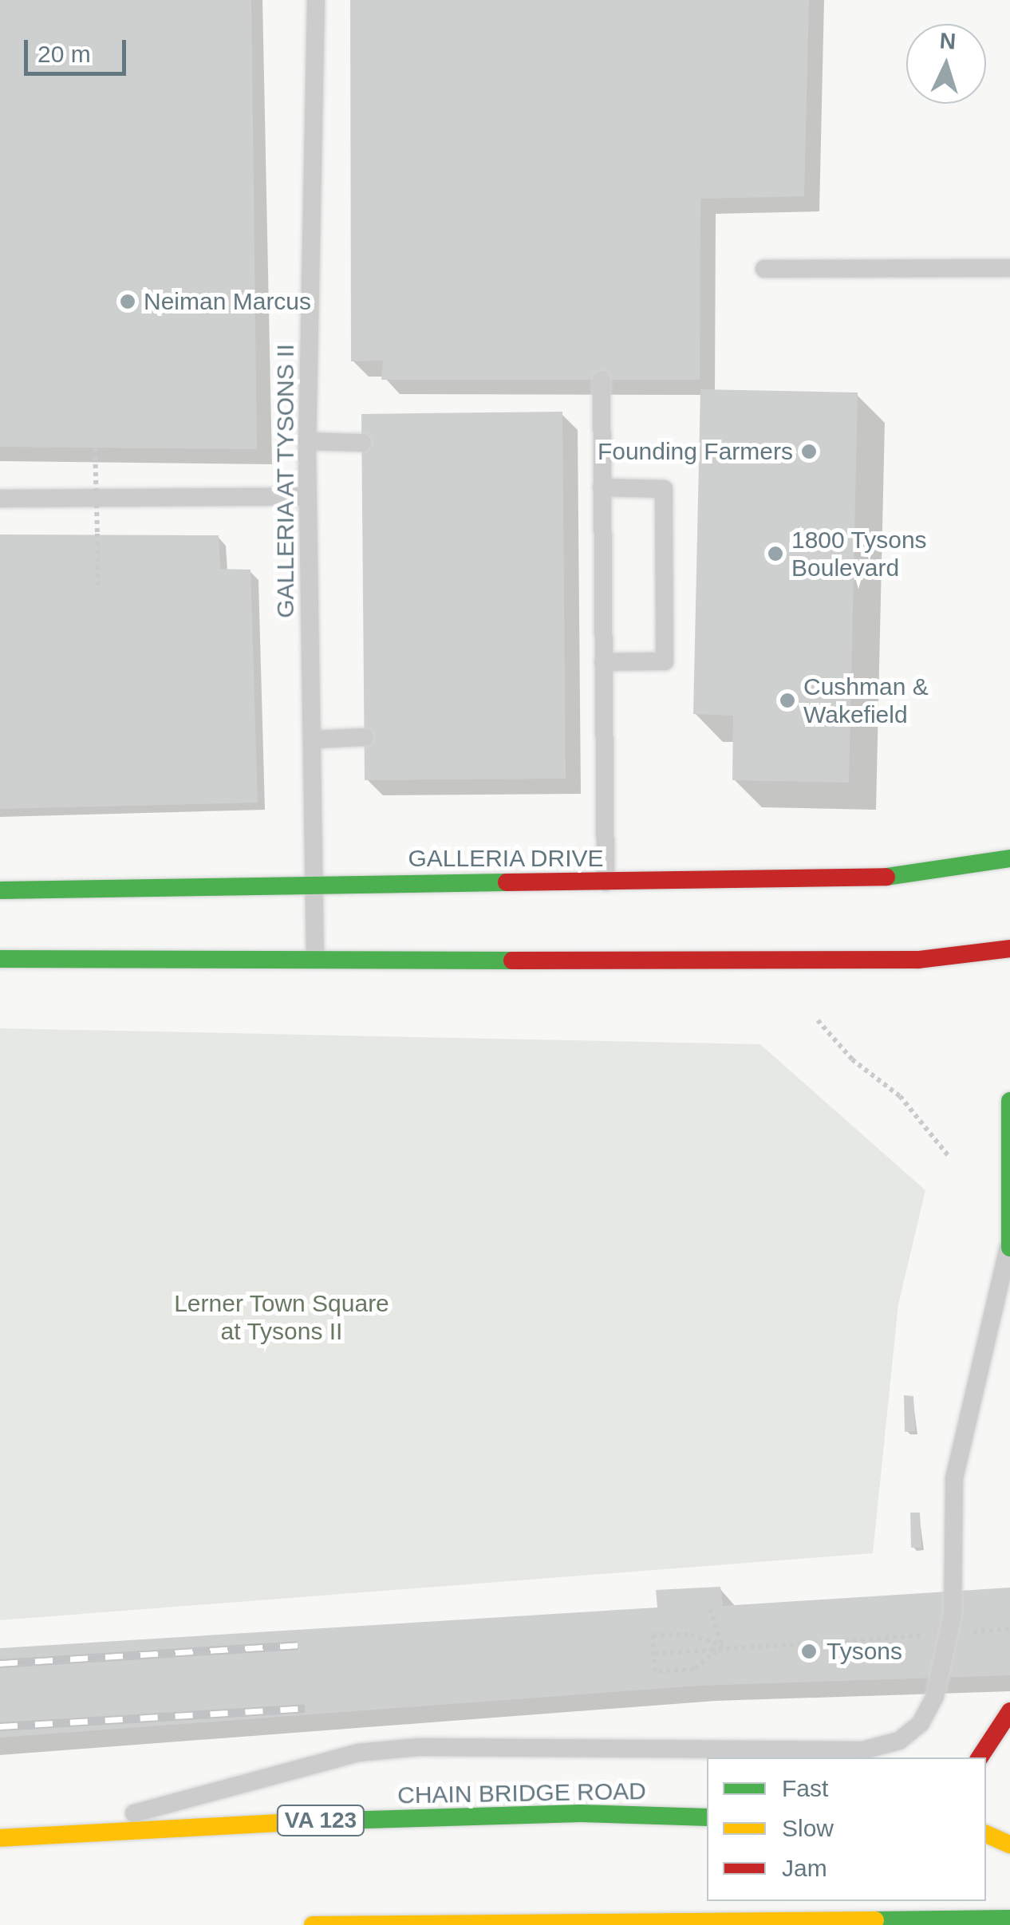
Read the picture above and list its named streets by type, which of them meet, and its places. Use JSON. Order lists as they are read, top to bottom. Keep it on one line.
{"streets":{"street":["GALLERIA DRIVE","CHAIN BRIDGE ROAD","VA 123"],"lane":["GALLERIA AT TYSONS II"]},"crossings":[["GALLERIA AT TYSONS II","GALLERIA DRIVE"]],"parks":["Lerner Town Square at Tysons II"],"places":["Neiman Marcus","Founding Farmers","1800 Tysons Boulevard","Cushman & Wakefield","Tysons"],"legend":["Fast","Slow","Jam"],"scale_bar":"20 m","north":"top"}
